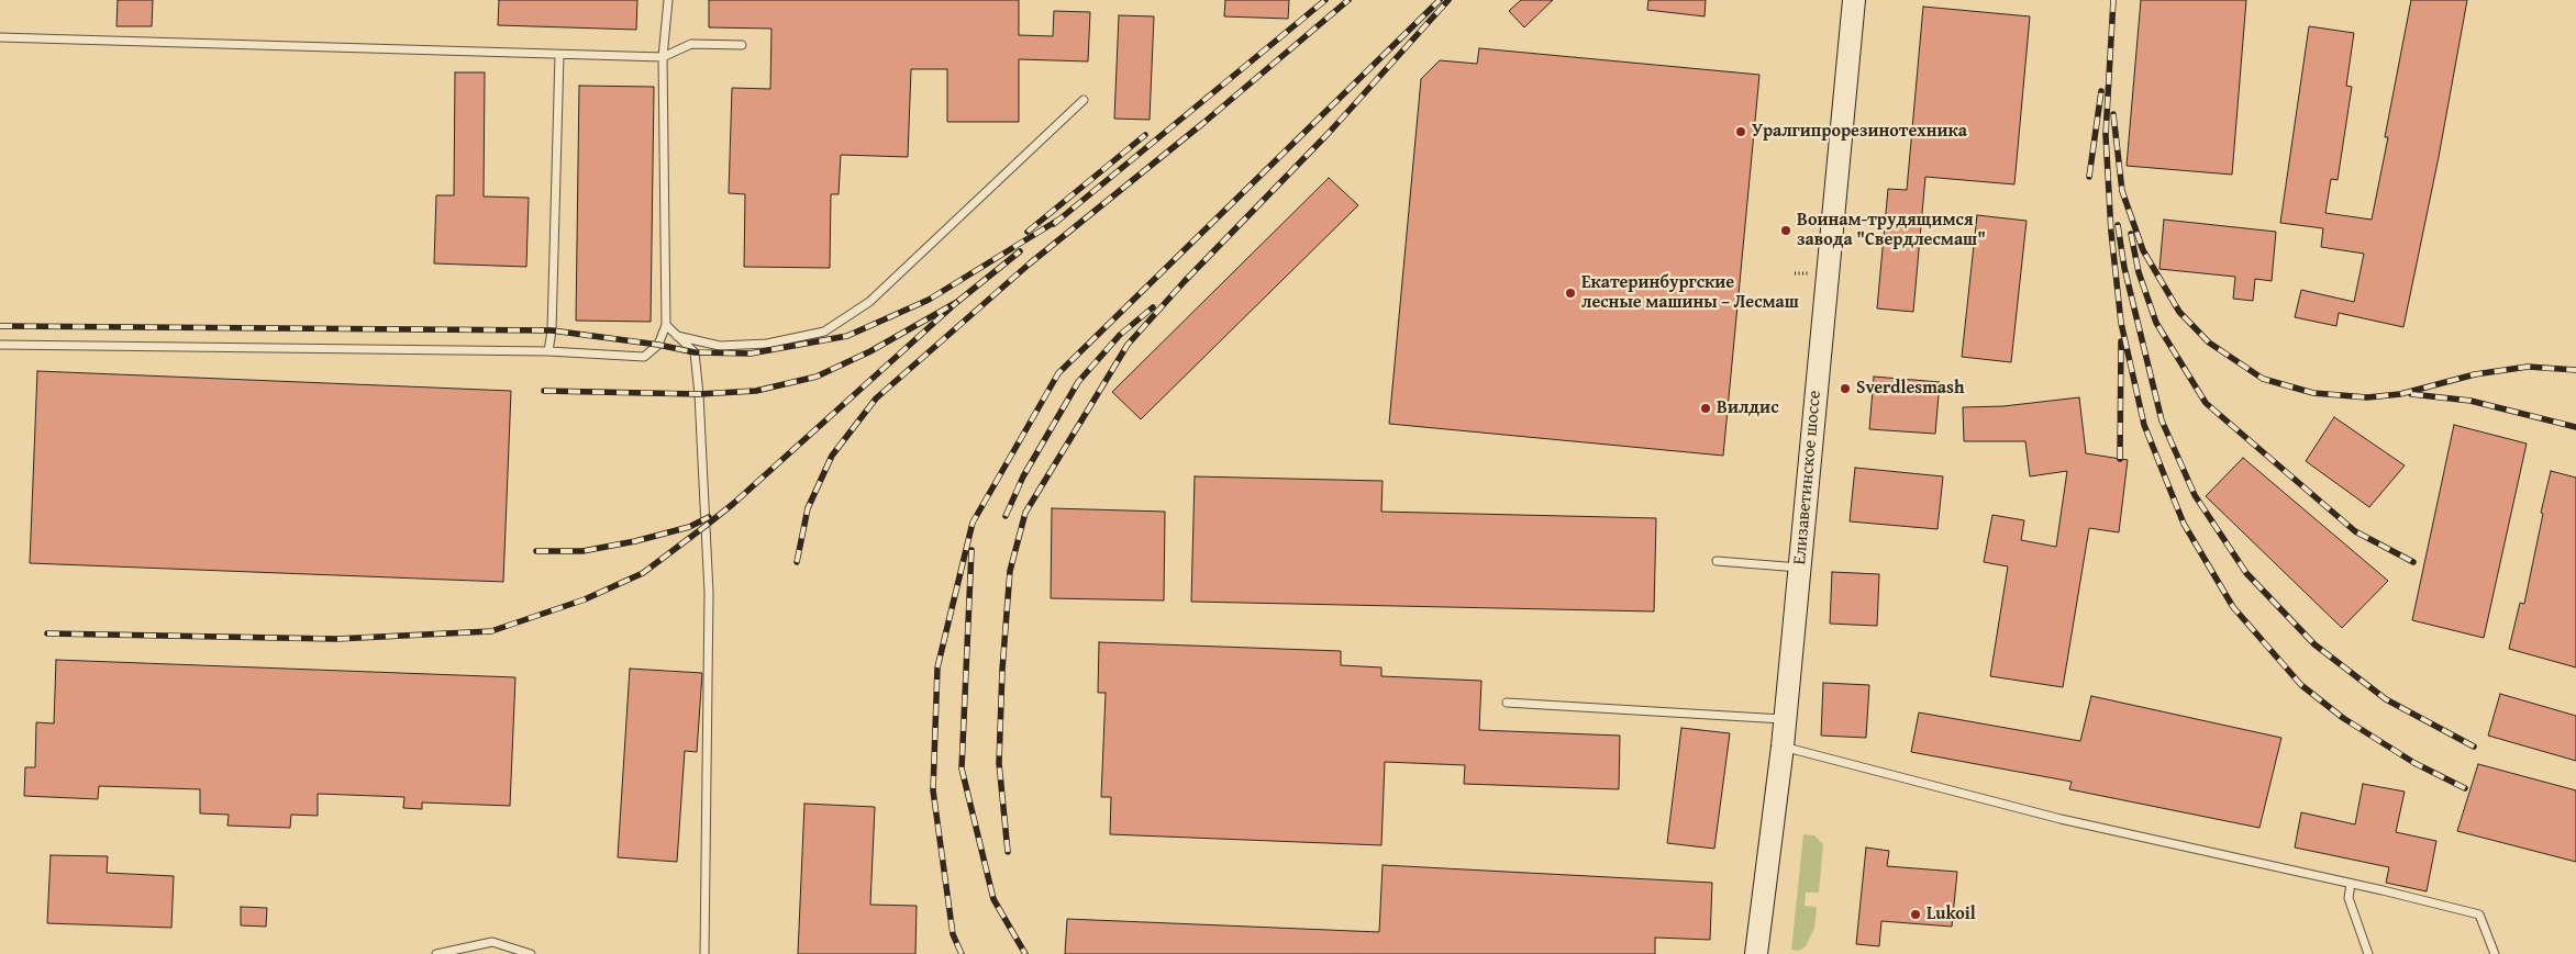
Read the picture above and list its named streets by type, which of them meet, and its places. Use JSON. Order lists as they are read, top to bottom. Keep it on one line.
{"streets":{"main road":["Елизаветинское шоссе"]},"places":["Уралгипрорезинотехника","Воинам-трудящимся завода \"Свердлесмаш\"","Екатеринбургские лесные машины – Лесмаш","Sverdlesmash","Вилдис","Lukoil"]}
